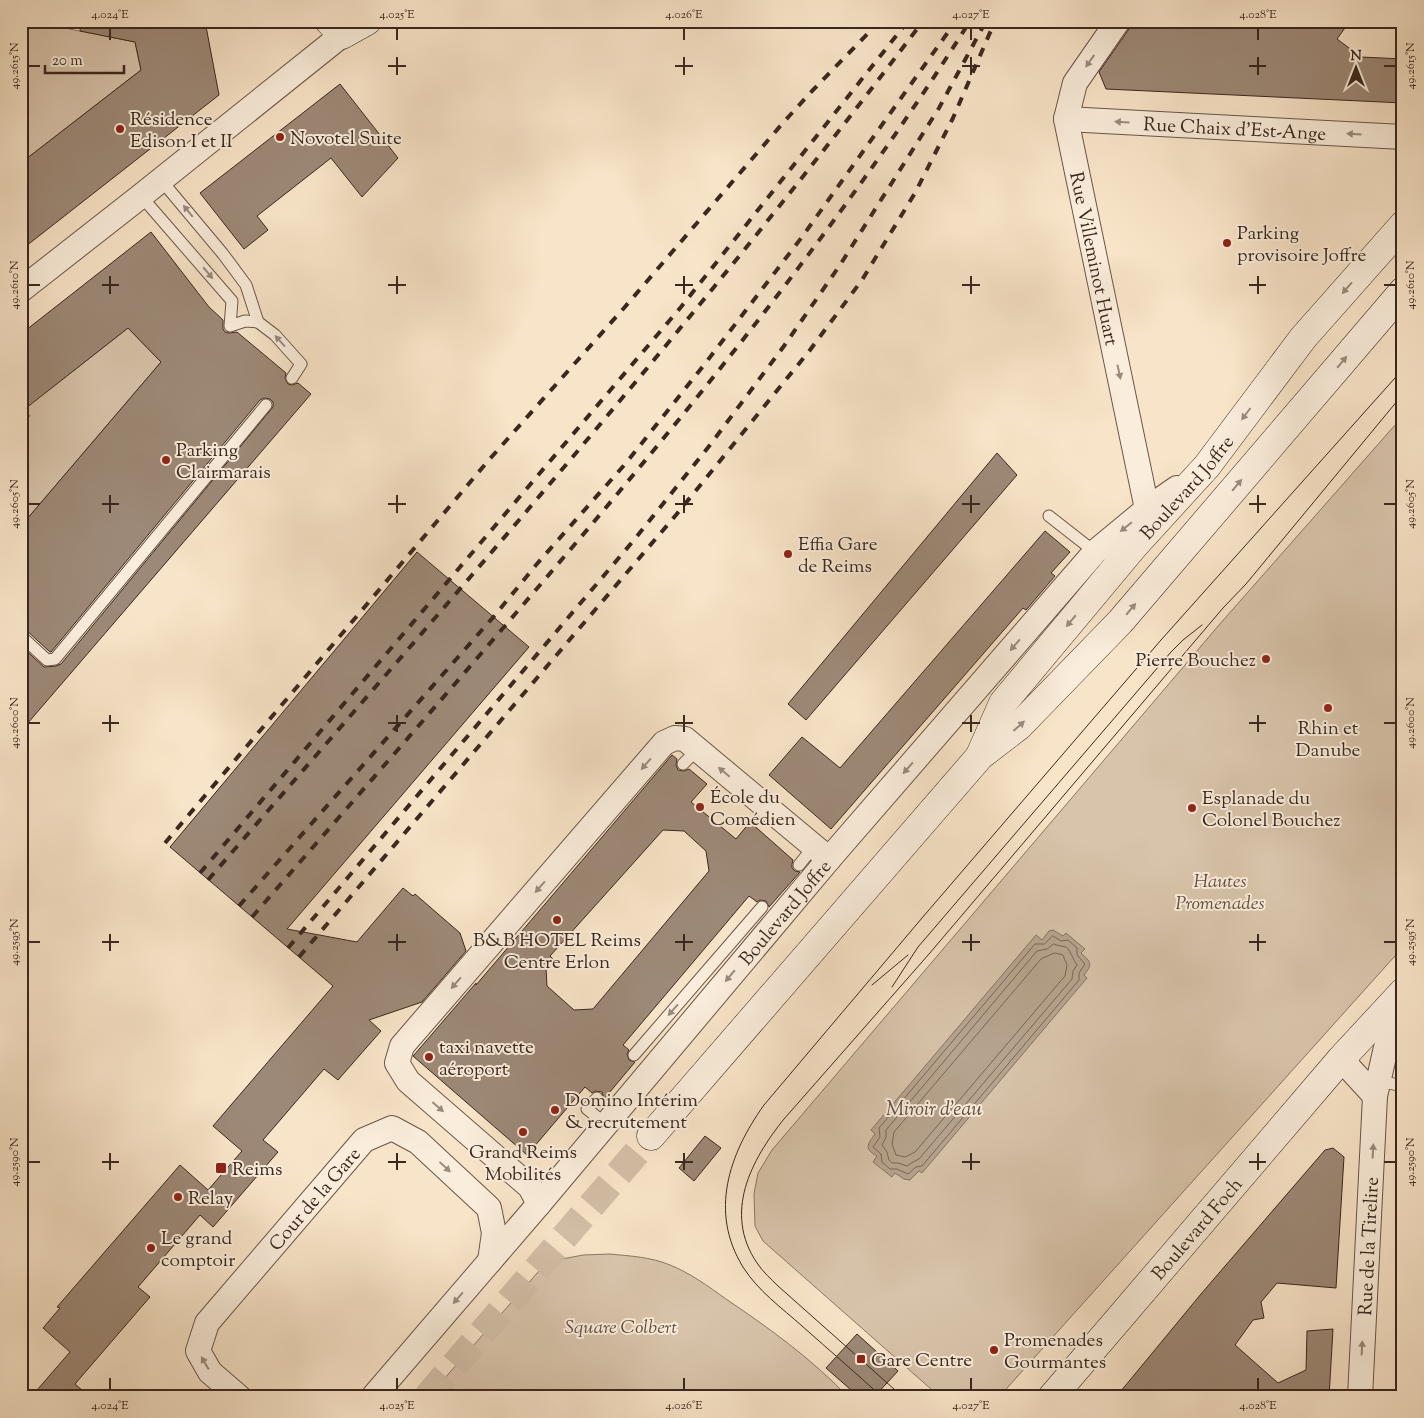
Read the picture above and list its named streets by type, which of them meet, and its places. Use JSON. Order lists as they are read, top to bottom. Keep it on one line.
{"streets":{"main road":["Boulevard Joffre","Boulevard Foch"],"street":["Rue Chaix d'Est-Ange","Rue Villeminot Huart","Cour de la Gare","Rue de la Tirelire"]},"crossings":[["Rue Chaix d'Est-Ange","Rue Villeminot Huart"],["Boulevard Joffre","Cour de la Gare"],["Boulevard Foch","Rue de la Tirelire"]],"one_way":["Rue Chaix d'Est-Ange","Rue Villeminot Huart","Rue de la Tirelire"],"water":["Miroir d'eau"],"parks":["Hautes Promenades","Square Colbert"],"places":{"other":["Résidence Edison I et II","Novotel Suite","Parking provisoire Joffre","Parking Clairmarais","Effia Gare de Reims","Pierre Bouchez","Rhin et Danube","École du Comédien","Esplanade du Colonel Bouchez","B&B HOTEL Reims Centre Erlon","taxi navette aéroport","Domino Intérim & recrutement","Grand Reims Mobilités","Relay","Le grand comptoir","Promenades Gourmantes"],"transit":["Reims","Gare Centre"]},"scale_bar":"20 m","north":"top","coordinates":["4.024°E","4.025°E","4.026°E","4.027°E","4.028°E","49.2615°N","49.2610°N","49.2605°N","49.2600°N","49.2595°N","49.2590°N"]}
